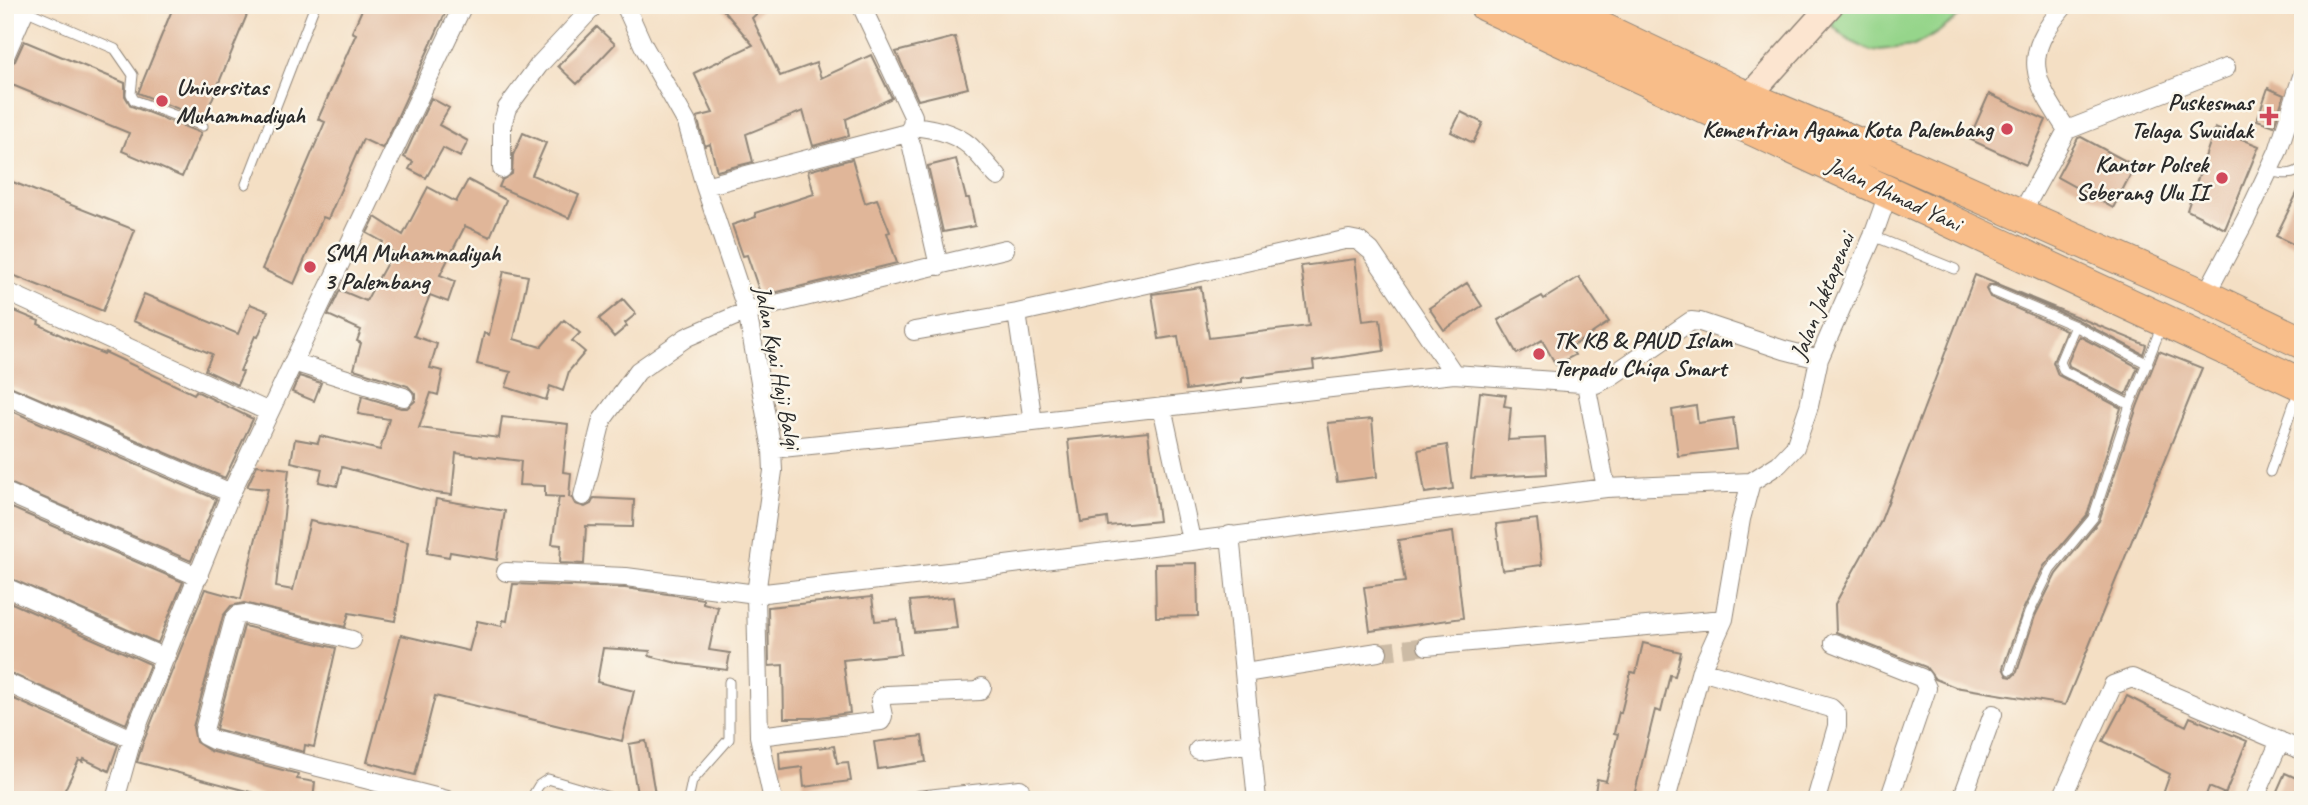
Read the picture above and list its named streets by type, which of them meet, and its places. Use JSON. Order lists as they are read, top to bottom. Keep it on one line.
{"streets":{"highway":["Jalan Ahmad Yani"],"street":["Jalan Jaktapenai","Jalan Kyai Haji Balqi"]},"crossings":[["Jalan Ahmad Yani","Jalan Jaktapenai"]],"places":{"other":["Universitas Muhammadiyah","Kementrian Agama Kota Palembang","Kantor Polsek Seberang Ulu II","SMA Muhammadiyah 3 Palembang","TK KB & PAUD Islam Terpadu Chiqa Smart"],"health":["Puskesmas Telaga Swuidak"]}}
